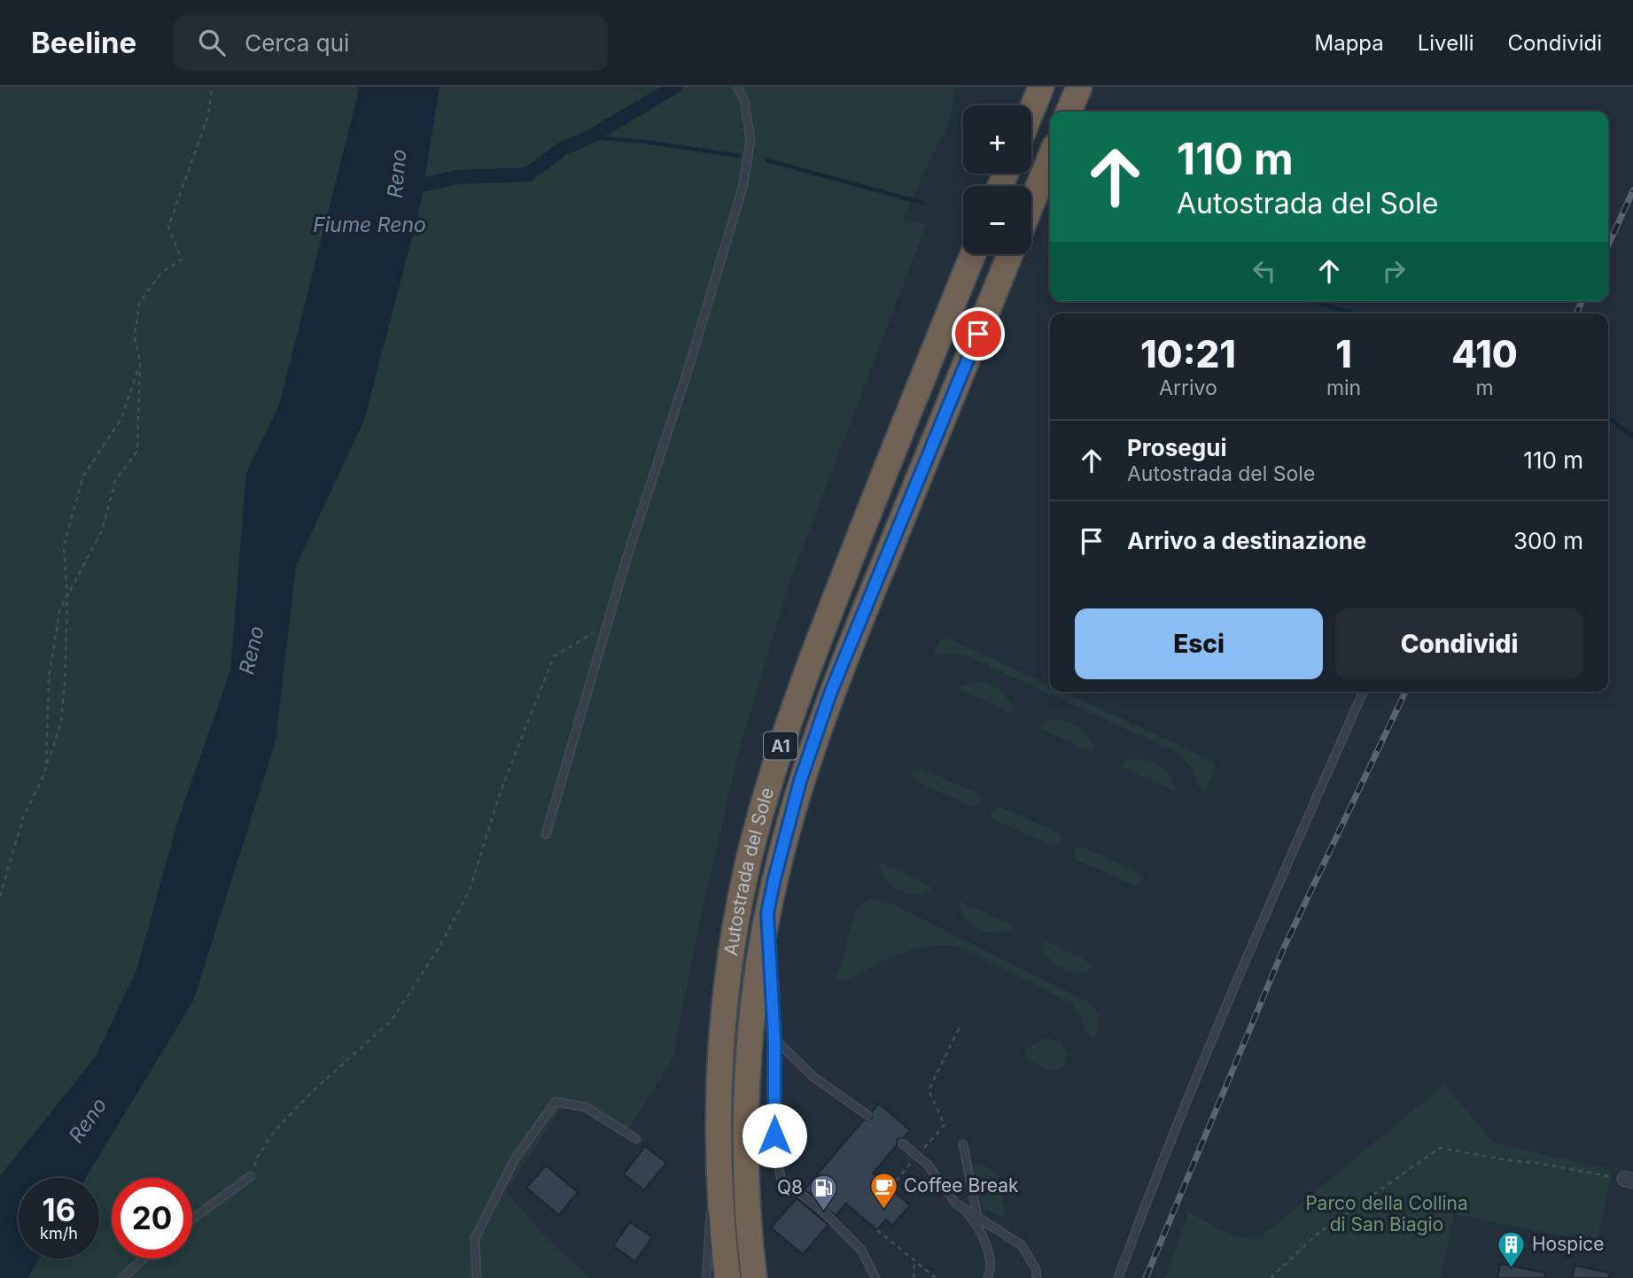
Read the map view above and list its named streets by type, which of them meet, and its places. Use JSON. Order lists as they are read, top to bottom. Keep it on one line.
{"streets":{"highway":["A1","Autostrada del Sole"]},"water":["Reno","Fiume Reno"],"parks":["Parco della Collina di San Biagio"],"places":{"cafe":["Coffee Break"],"fuel station":["Q8"],"building":["Hospice"]},"page":{"header":"Beeline","search":"Cerca qui","nav":["Mappa","Livelli","Condividi"],"map_buttons":["+","−"],"turn":["110 m","Autostrada del Sole"],"eta":["10:21","Arrivo","1","min","410","m"],"list":[{"name":"Prosegui","note":"Autostrada del Sole","value":"110 m"},{"name":"Arrivo a destinazione","value":"300 m"}],"buttons":["Esci","Condividi"],"speed":"16 km/h","limit":"20"}}
